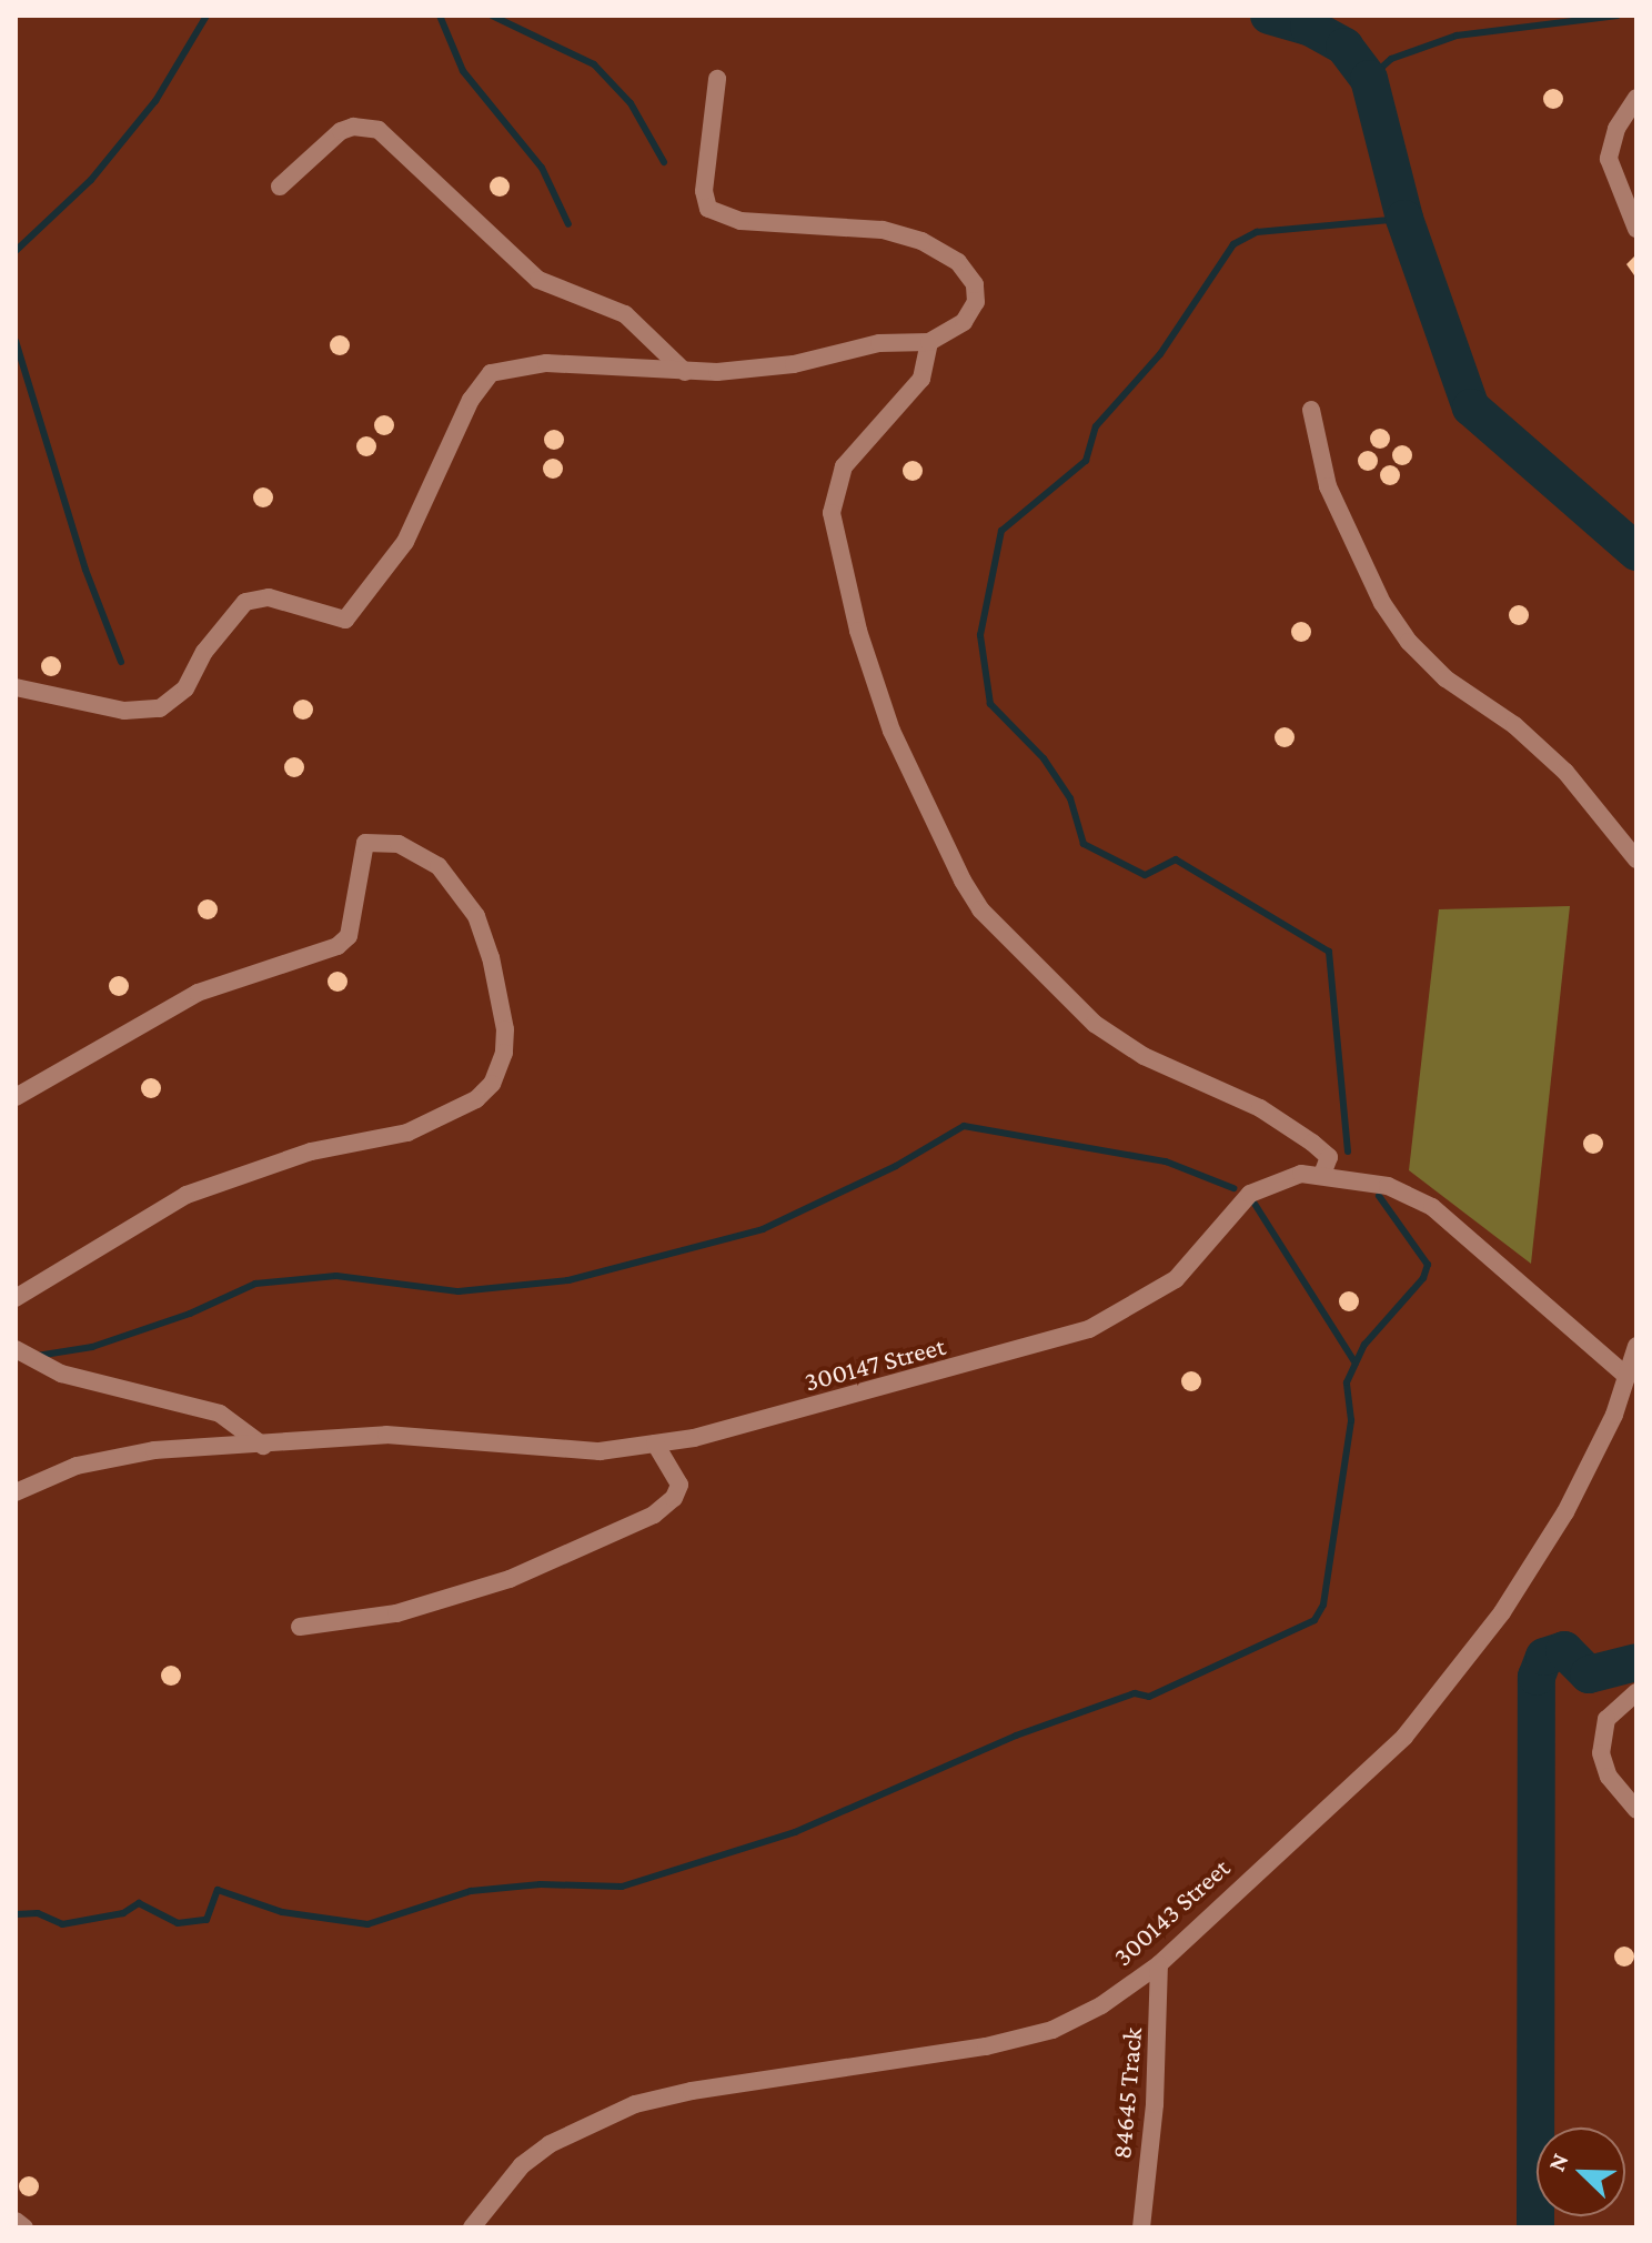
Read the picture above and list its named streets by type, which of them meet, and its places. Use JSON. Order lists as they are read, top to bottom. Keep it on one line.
{"streets":{"street":["300147 Street","300143 Street","84645 Track"]},"crossings":[["300147 Street","300143 Street"],["300143 Street","84645 Track"]],"north":"top left"}
